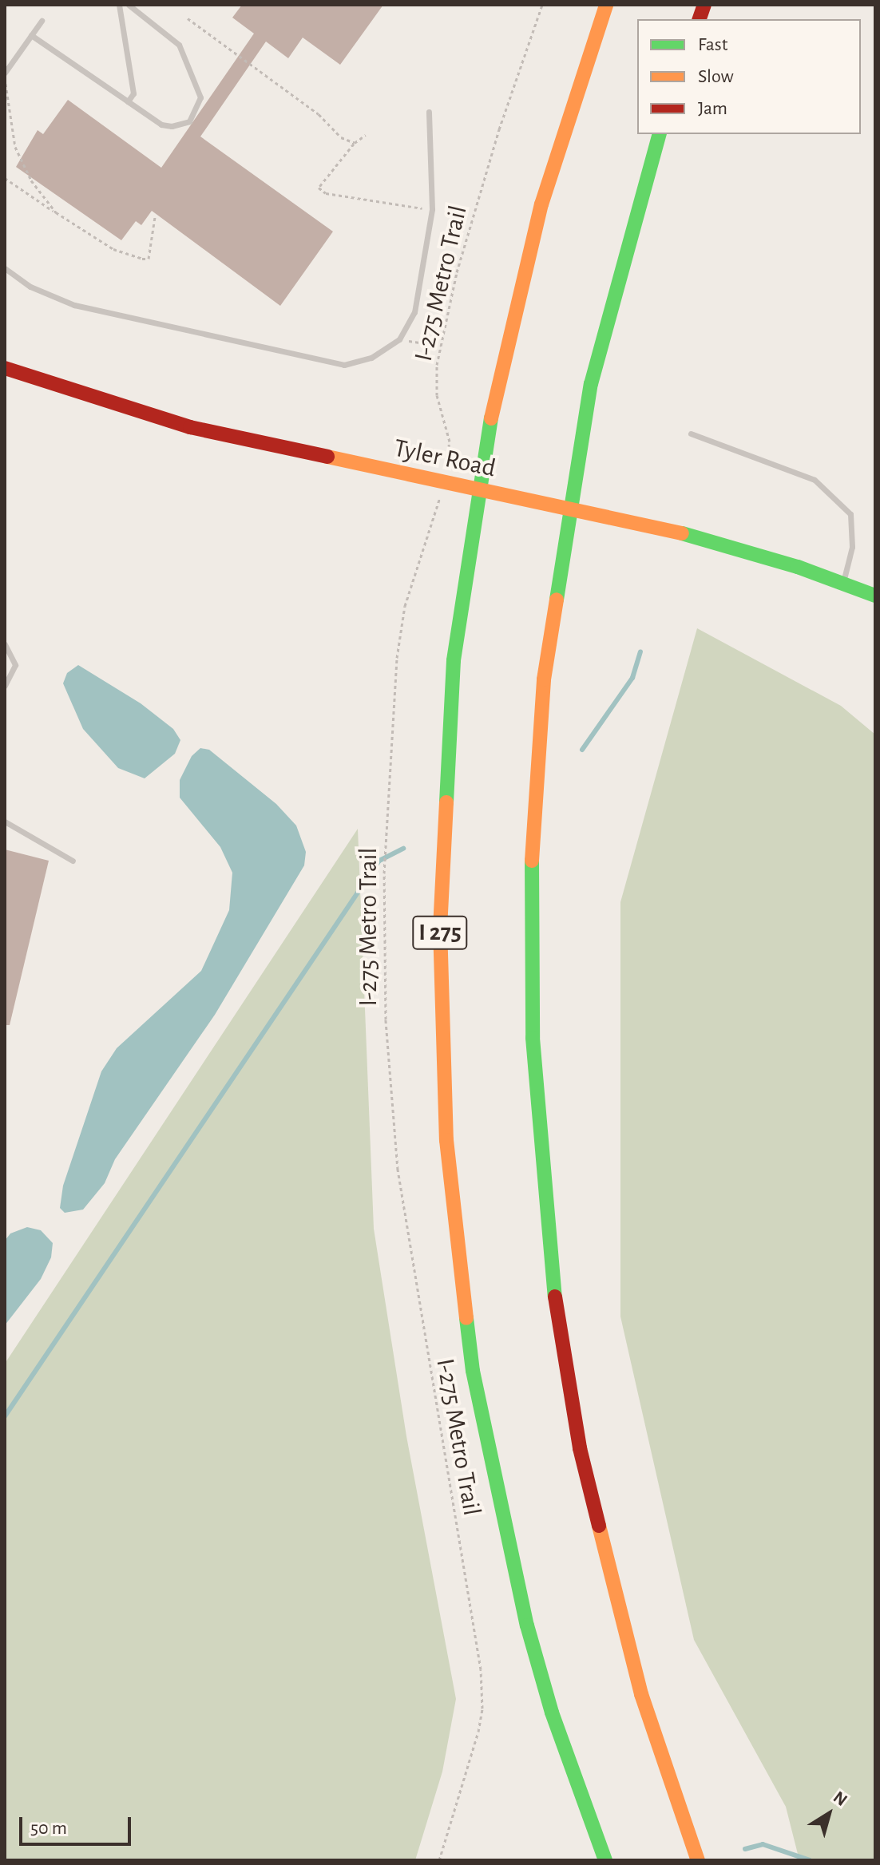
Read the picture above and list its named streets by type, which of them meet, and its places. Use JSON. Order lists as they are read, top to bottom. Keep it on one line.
{"streets":{"main road":["Tyler Road","I 275"],"path":["I-275 Metro Trail"]},"legend":["Fast","Slow","Jam"],"scale_bar":"50 m","north":"top right"}
